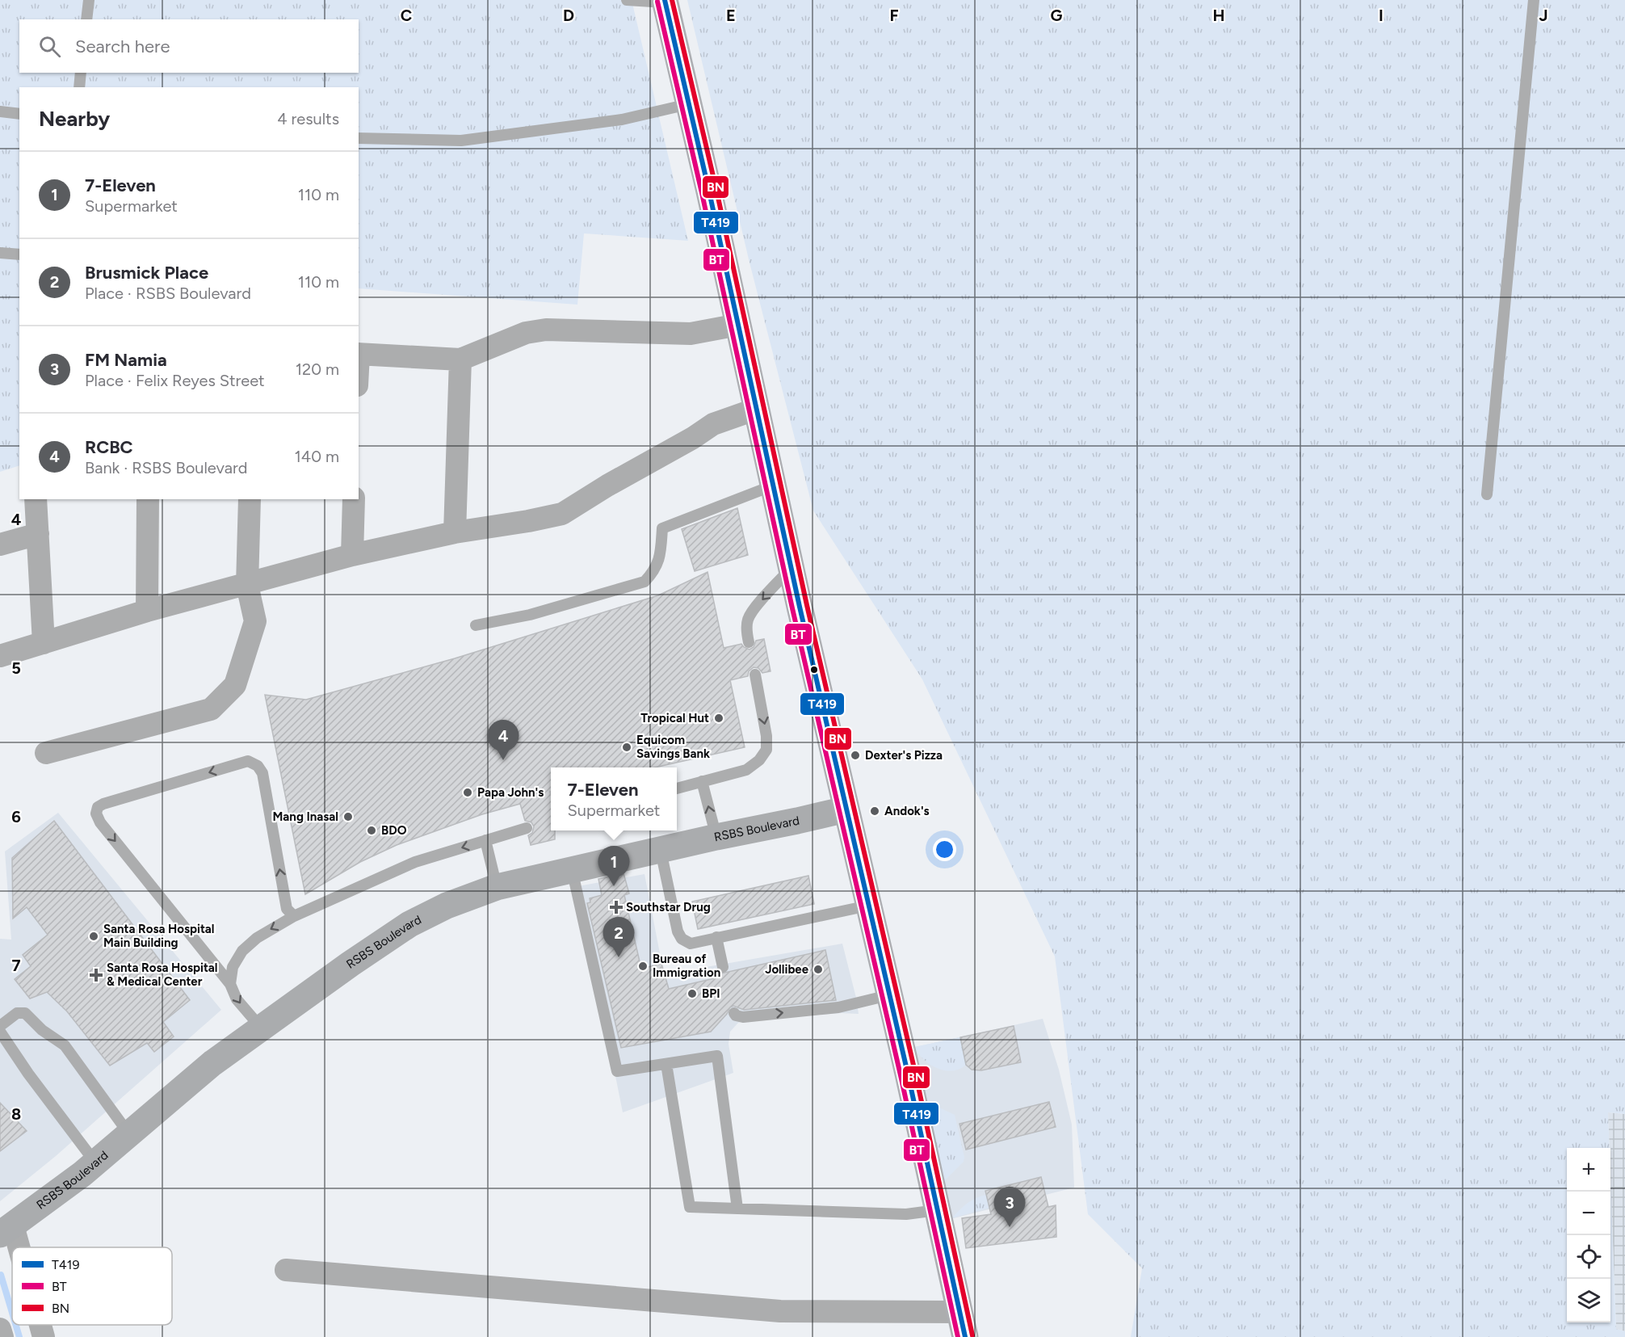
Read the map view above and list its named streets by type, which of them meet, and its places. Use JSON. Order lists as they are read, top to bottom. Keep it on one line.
{"streets":{"street":["RSBS Boulevard"]},"places":{"other":["Tropical Hut","Equicom Savings Bank","Dexter's Pizza","Papa John's","Andok's","Mang Inasal","BDO","Santa Rosa Hospital Main Building","Bureau of Immigration","Jollibee","BPI"],"health":["Southstar Drug","Santa Rosa Hospital & Medical Center"]},"lines":["transit line T419","transit line BN","transit line BT"],"legend":["T419","BT","BN"],"page":{"search":"Search here","heading":["Nearby","4 results"],"list":[{"mark":"1","name":"7-Eleven","note":"Supermarket","value":"110 m"},{"mark":"2","name":"Brusmick Place","note":"Place · RSBS Boulevard","value":"110 m"},{"mark":"3","name":"FM Namia","note":"Place · Felix Reyes Street","value":"120 m"},{"mark":"4","name":"RCBC","note":"Bank · RSBS Boulevard","value":"140 m"}],"pins":["4","1","2","3"],"popup":["7-Eleven","Supermarket"],"map_buttons":["+","−"]},"grid":{"columns":["C","D","E","F","G","H","I","J"],"rows":["4","5","6","7","8"]}}
